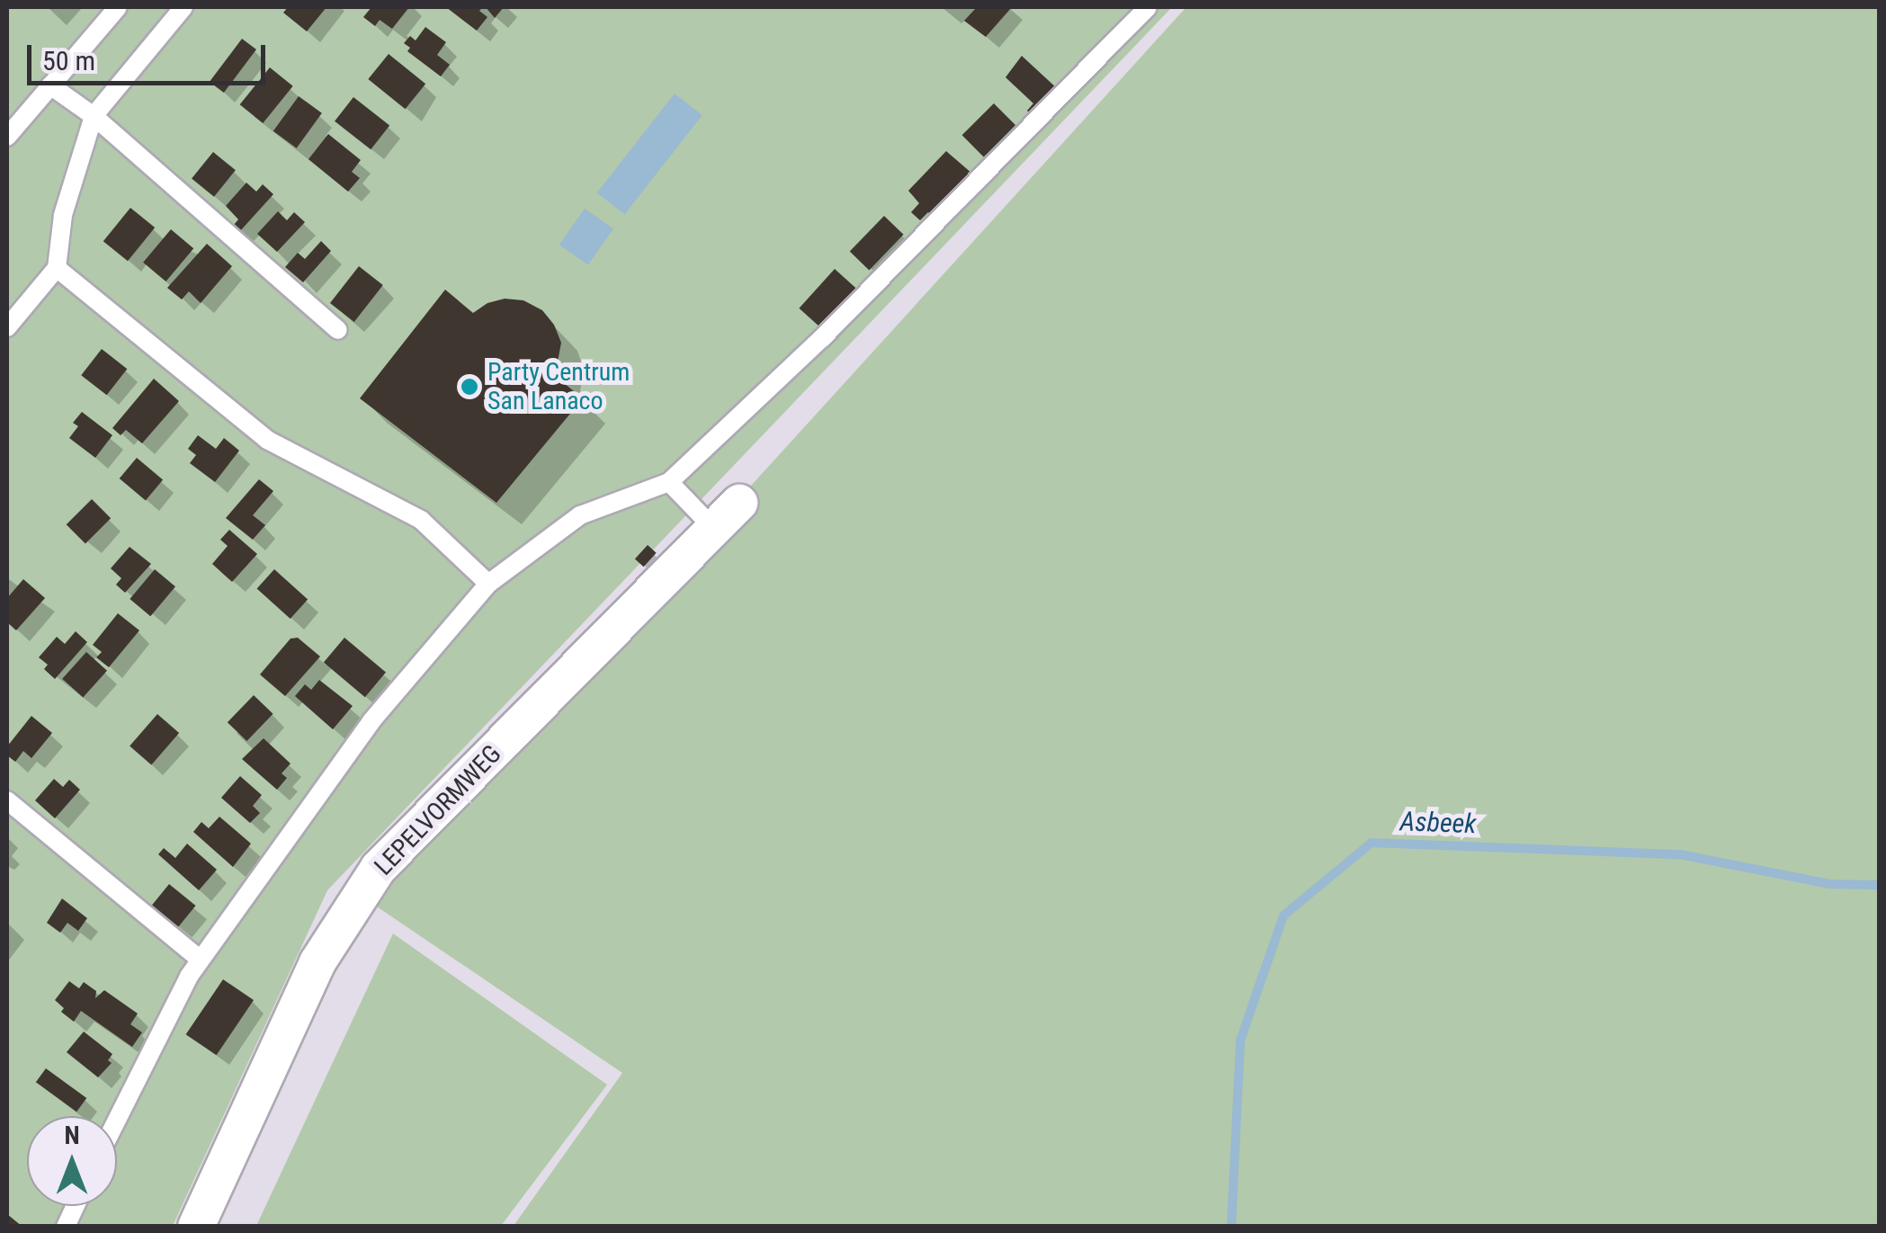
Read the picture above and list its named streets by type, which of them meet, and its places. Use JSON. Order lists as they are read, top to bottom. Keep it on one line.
{"streets":{"street":["LEPELVORMWEG"]},"water":["Asbeek"],"places":["Party Centrum San Lanaco"],"scale_bar":"50 m","north":"top"}
